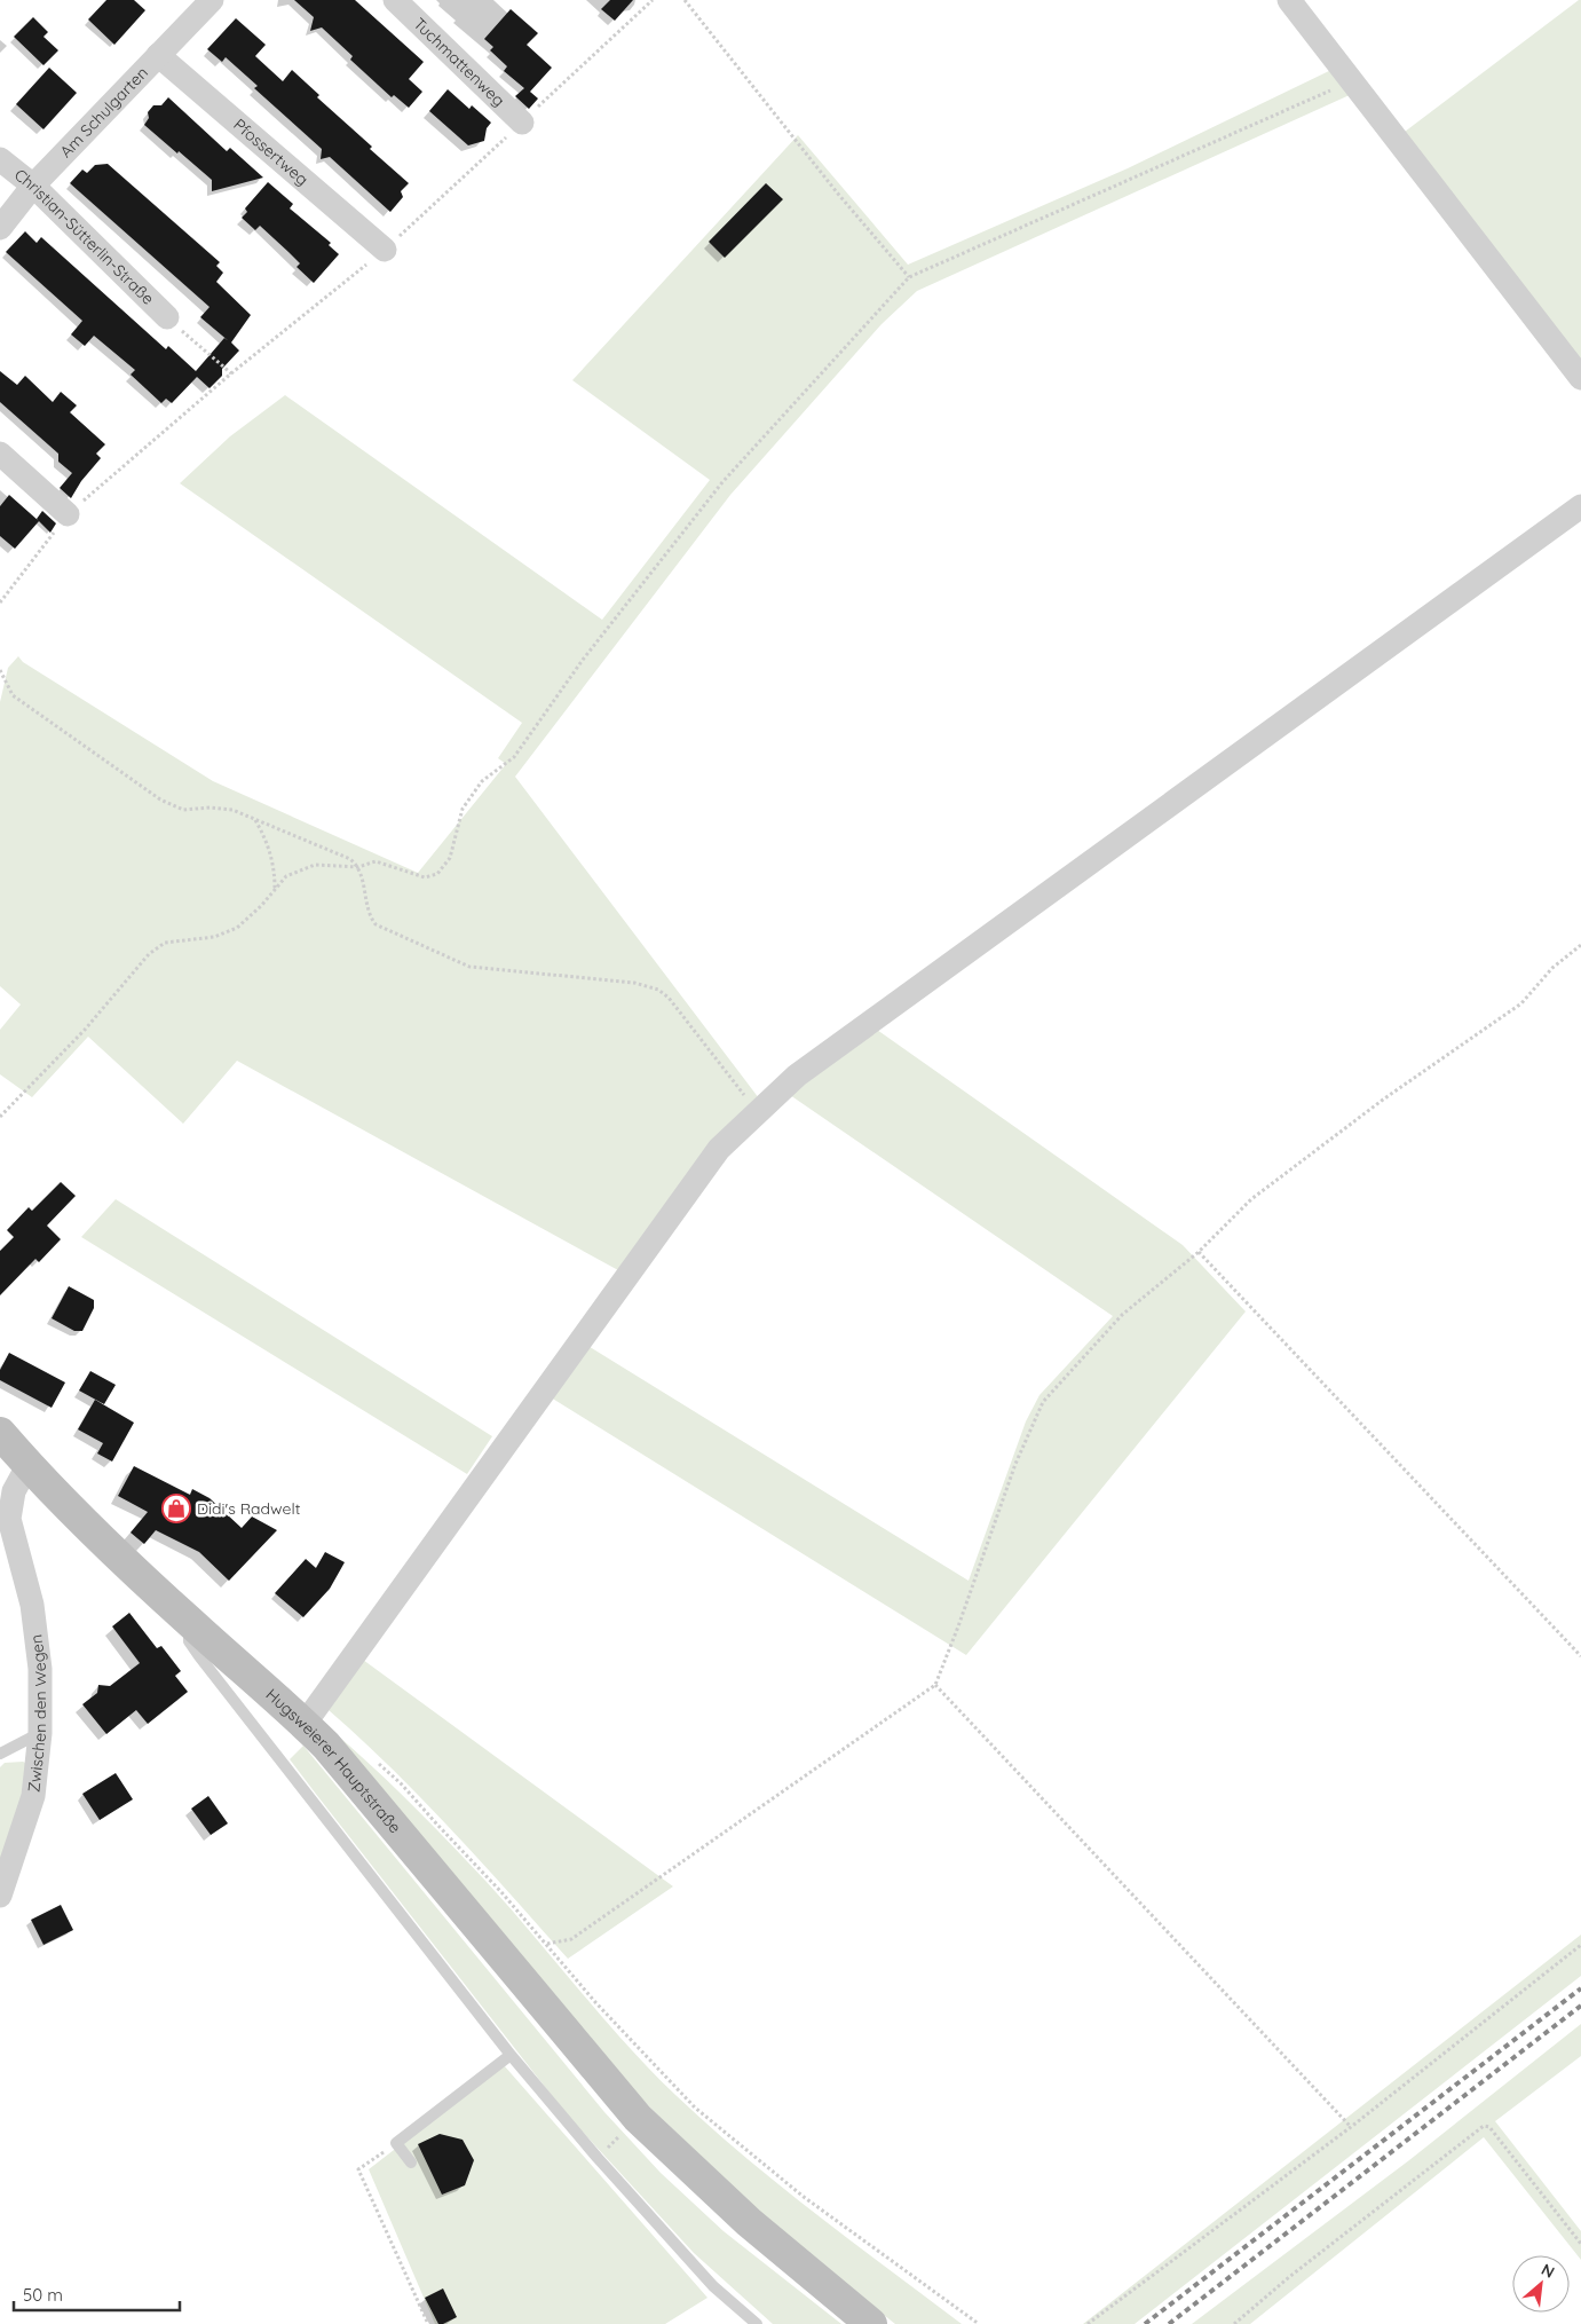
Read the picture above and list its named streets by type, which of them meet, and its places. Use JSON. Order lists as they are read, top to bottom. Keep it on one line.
{"streets":{"street":["Tuchmattenweg","Am Schulgarten","Pfossertweg","Christian-Sütterlin-Straße","Zwischen den Wegen","Hugsweierer Hauptstraße"]},"crossings":[["Am Schulgarten","Pfossertweg"],["Am Schulgarten","Christian-Sütterlin-Straße"],["Zwischen den Wegen","Hugsweierer Hauptstraße"]],"places":{"shop":["Didi's Radwelt"]},"scale_bar":"50 m","north":"top right"}
